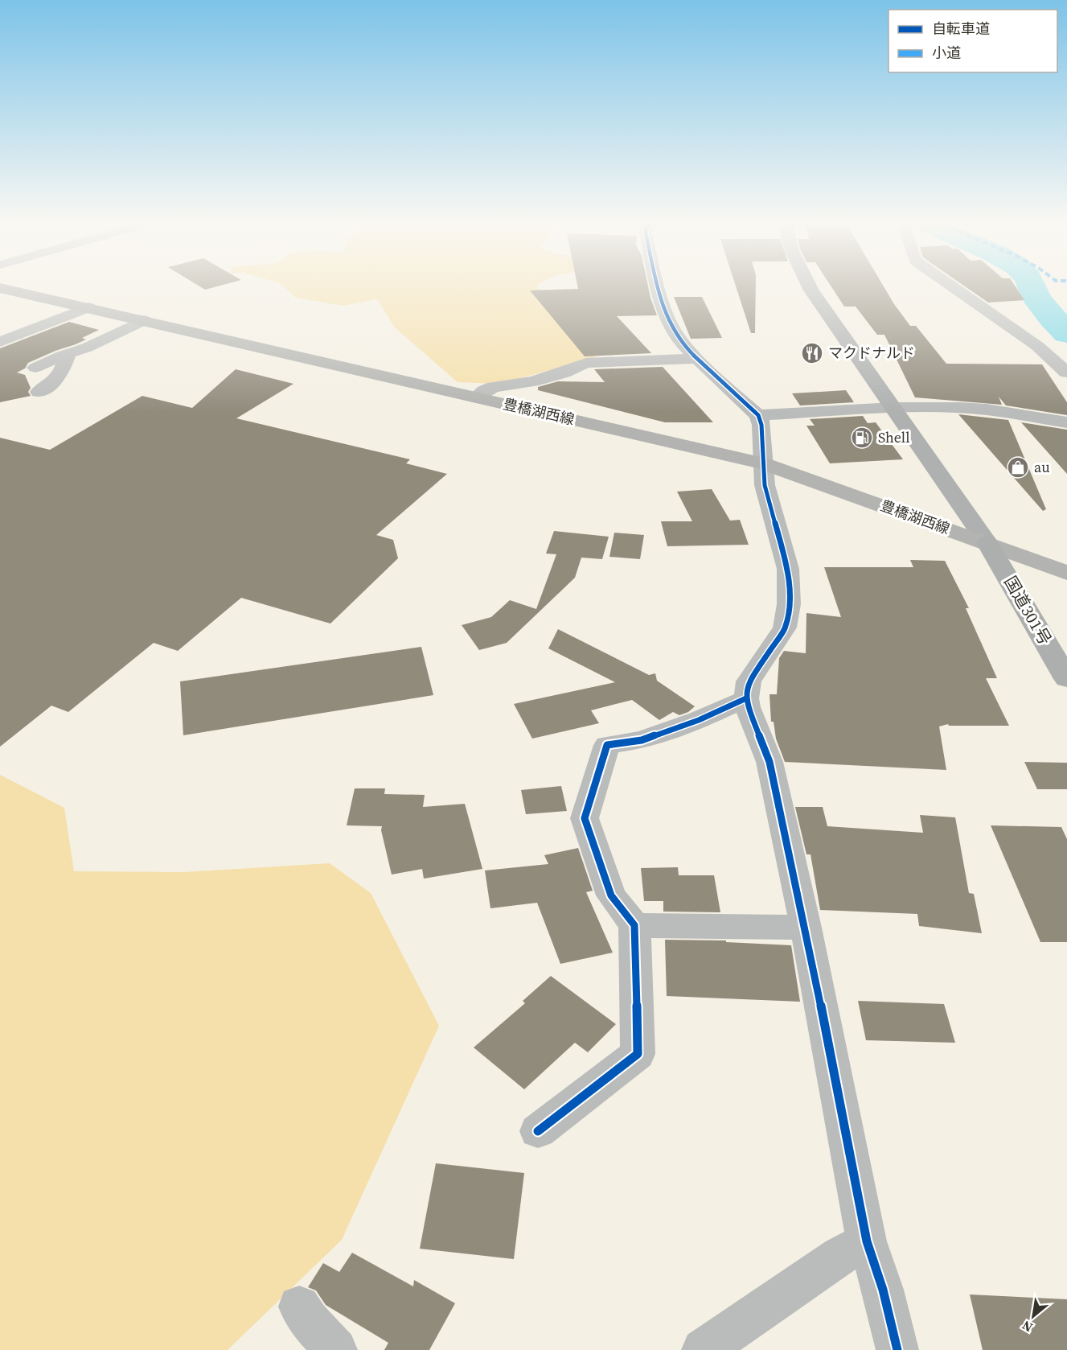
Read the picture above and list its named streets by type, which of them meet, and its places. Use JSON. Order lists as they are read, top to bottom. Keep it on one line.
{"streets":{"highway":["国道301号"],"main road":["豊橋湖西線"]},"crossings":[["豊橋湖西線","国道301号"]],"places":{"restaurant":["マクドナルド"],"fuel station":["Shell"],"shop":["au"]},"legend":["自転車道","小道"],"north":"bottom left"}
